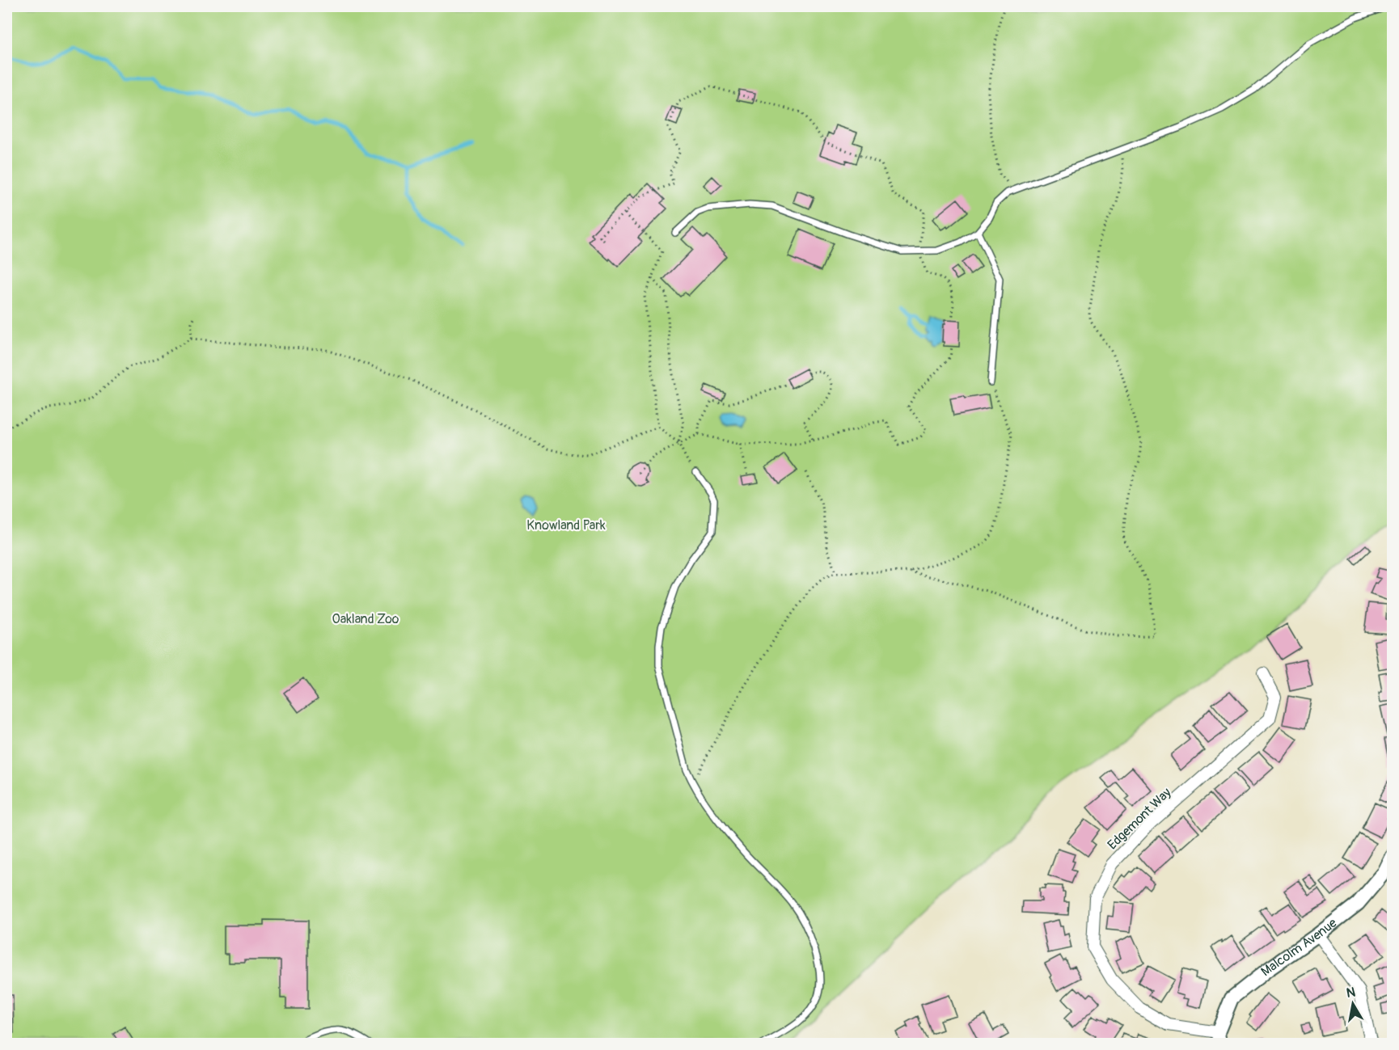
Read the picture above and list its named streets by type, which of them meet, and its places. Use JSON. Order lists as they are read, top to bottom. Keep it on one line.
{"streets":{"street":["Edgemont Way","Malcolm Avenue"]},"crossings":[["Edgemont Way","Malcolm Avenue"]],"parks":["Knowland Park","Oakland Zoo"],"north":"top"}
